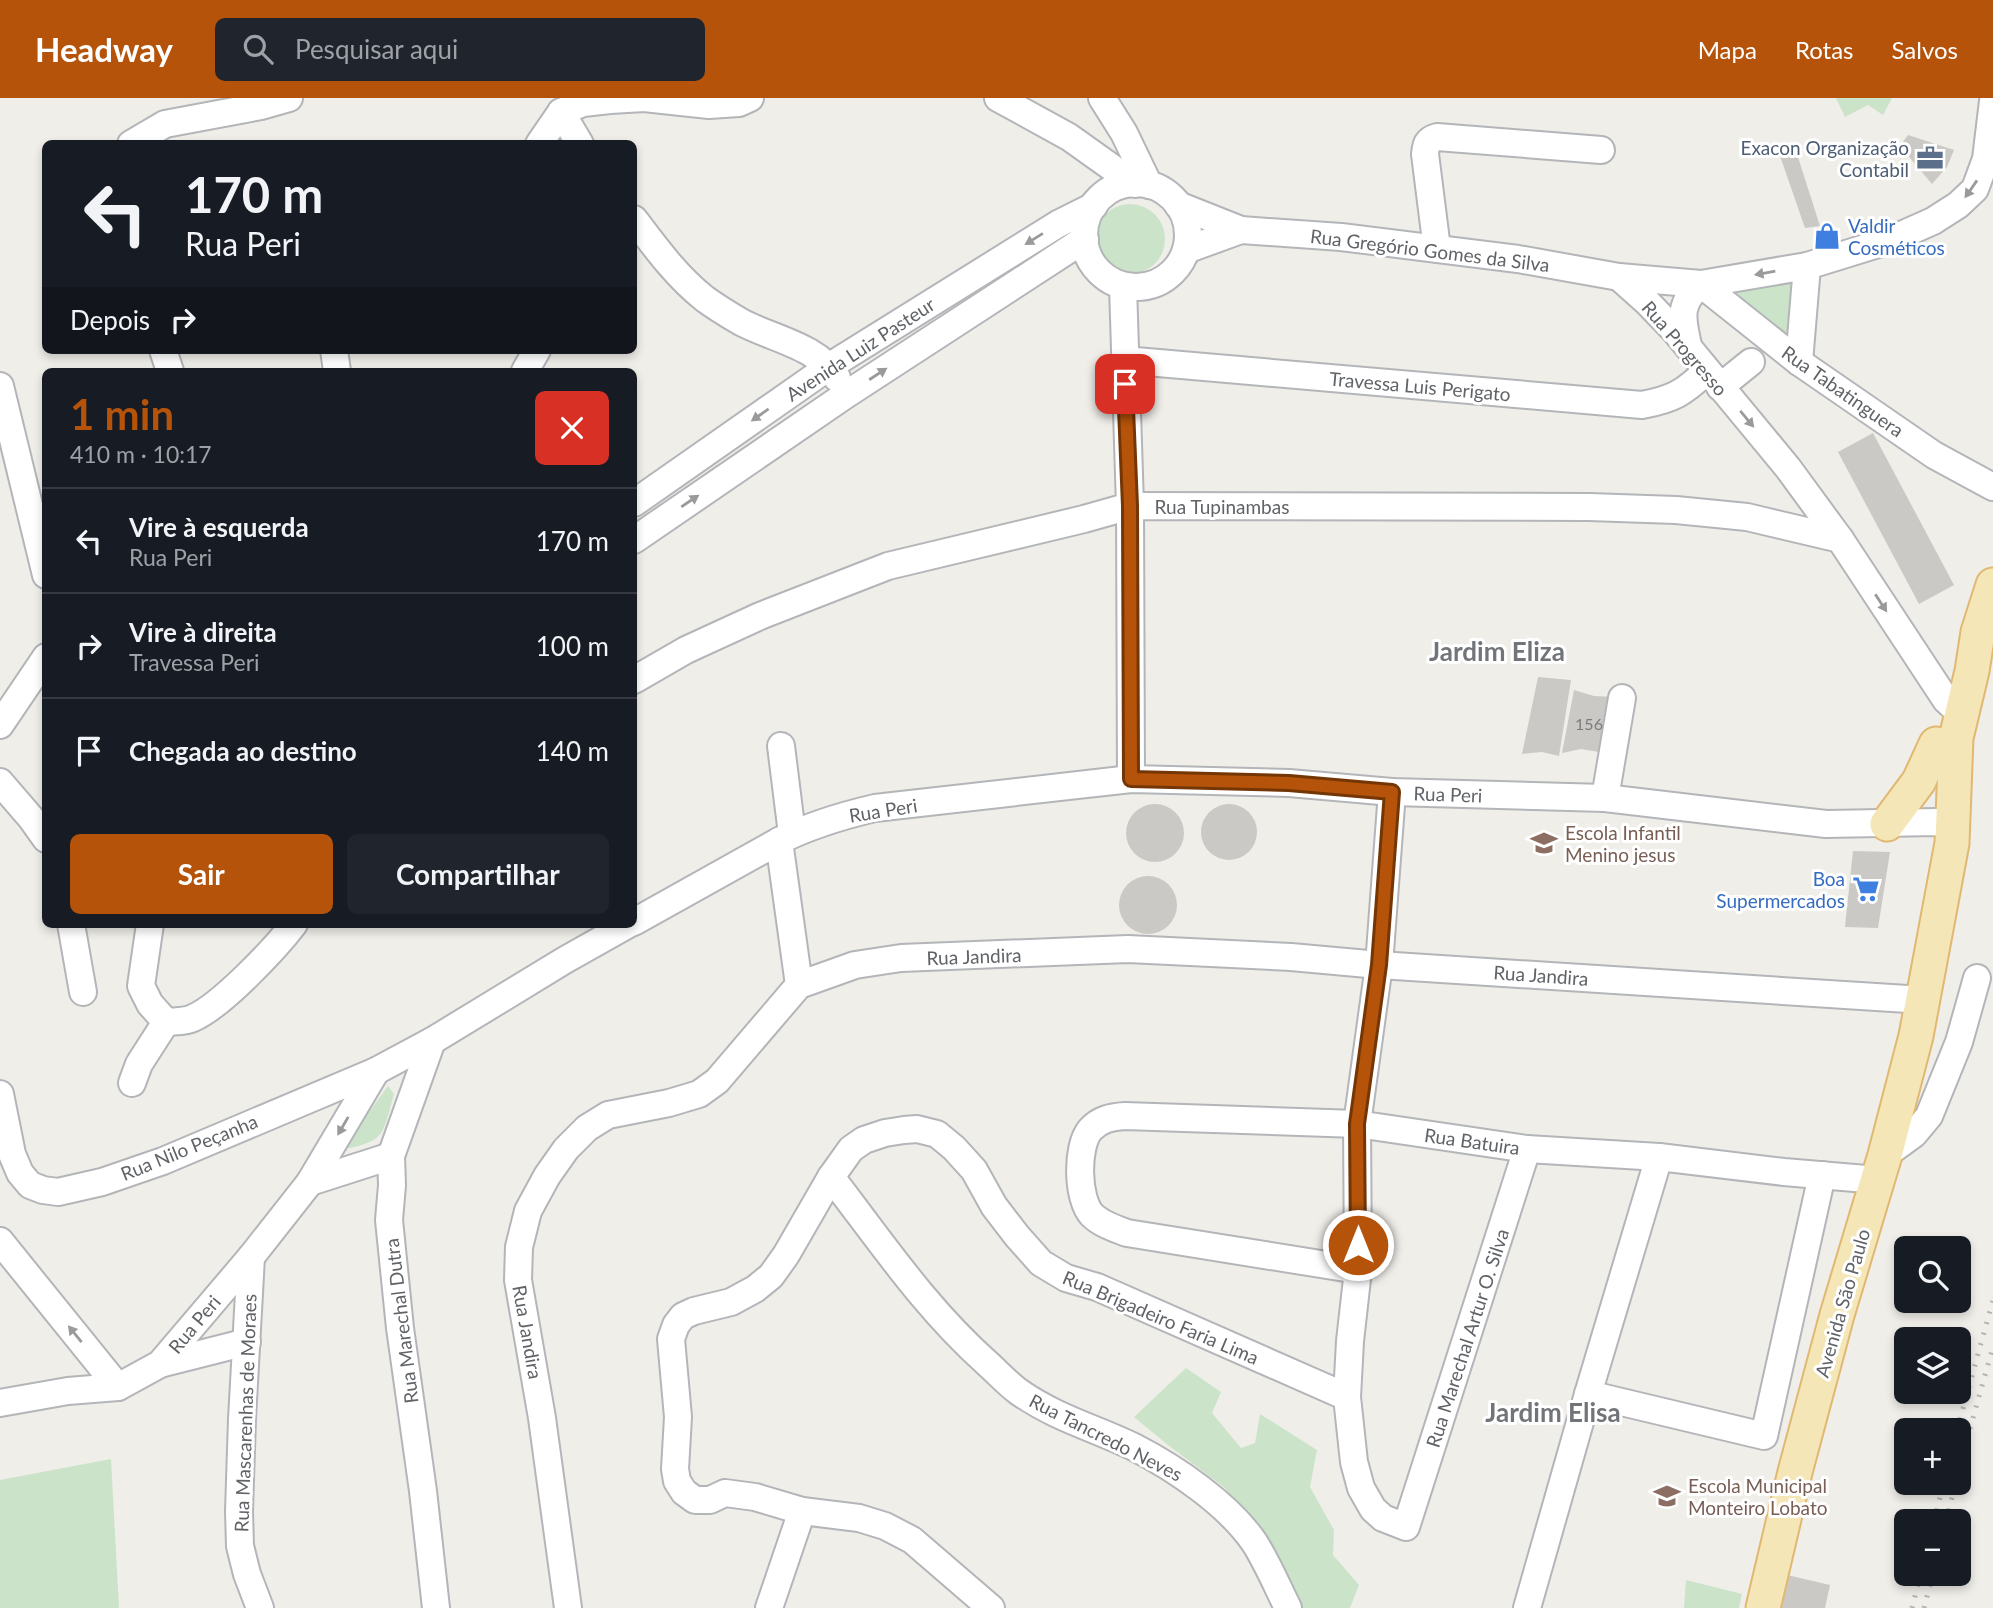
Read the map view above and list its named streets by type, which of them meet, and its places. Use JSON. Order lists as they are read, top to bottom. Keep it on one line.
{"streets":{"main road":["Avenida São Paulo"],"street":["Rua Gregório Gomes da Silva","Rua Progresso","Avenida Luiz Pasteur","Travessa Luis Perigato","Rua Tabatinguera","Rua Tupinambas","Rua Peri","Rua Jandira","Rua Batuira","Rua Nilo Peçanha","Rua Brigadeiro Faria Lima","Rua Marechal Dutra","Rua Marechal Artur O. Silva","Rua Mascarenhas de Moraes","Rua Tancredo Neves"]},"crossings":[["Rua Gregório Gomes da Silva","Rua Progresso"],["Rua Gregório Gomes da Silva","Avenida Luiz Pasteur"],["Rua Progresso","Travessa Luis Perigato"],["Rua Progresso","Rua Tabatinguera"],["Rua Progresso","Rua Tupinambas"],["Rua Peri","Rua Nilo Peçanha"],["Rua Peri","Avenida São Paulo"],["Rua Peri","Rua Marechal Dutra"],["Rua Peri","Rua Mascarenhas de Moraes"],["Rua Jandira","Avenida São Paulo"],["Rua Batuira","Avenida São Paulo"],["Rua Batuira","Rua Marechal Artur O. Silva"],["Rua Nilo Peçanha","Rua Marechal Dutra"],["Rua Brigadeiro Faria Lima","Rua Marechal Artur O. Silva"],["Rua Brigadeiro Faria Lima","Rua Tancredo Neves"]],"districts":["Jardim Eliza","Jardim Elisa"],"places":{"office":["Exacon Organização Contabil"],"shop":["Valdir Cosméticos"],"school or university":["Escola Infantil Menino jesus","Escola Municipal Monteiro Lobato"],"supermarket":["Boa Supermercados"]},"house_numbers":["156"],"page":{"header":"Headway","search":"Pesquisar aqui","nav":["Mapa","Rotas","Salvos"],"turn":["170 m","Rua Peri"],"then":"Depois","heading":["1 min","410 m · 10:17"],"list":[{"name":"Vire à esquerda","note":"Rua Peri","value":"170 m"},{"name":"Vire à direita","note":"Travessa Peri","value":"100 m"},{"name":"Chegada ao destino","value":"140 m"}],"buttons":["Sair","Compartilhar"],"map_buttons":["+","−"]}}
